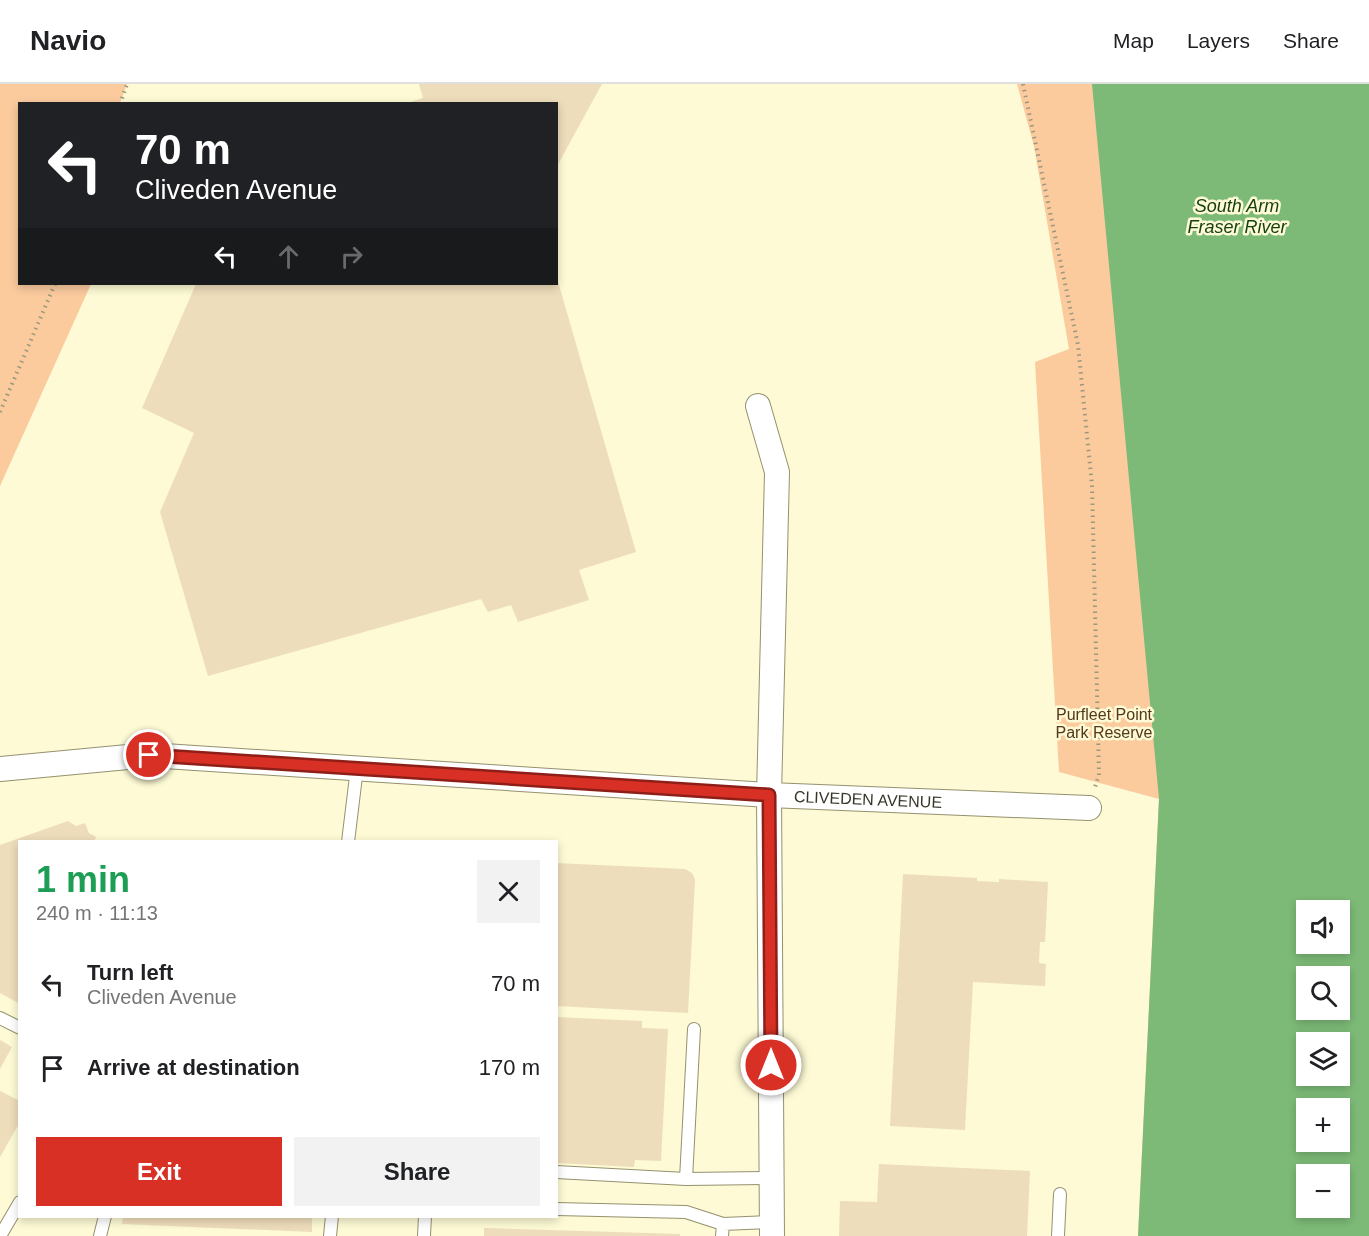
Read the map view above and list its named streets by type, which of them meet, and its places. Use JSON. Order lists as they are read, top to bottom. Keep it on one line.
{"streets":{"street":["CLIVEDEN AVENUE"]},"water":["South Arm Fraser River"],"parks":["Purfleet Point Park Reserve"],"page":{"header":"Navio","nav":["Map","Layers","Share"],"turn":["70 m","Cliveden Avenue"],"heading":["1 min","240 m · 11:13"],"map_buttons":["+","−"],"list":[{"name":"Turn left","note":"Cliveden Avenue","value":"70 m"},{"name":"Arrive at destination","value":"170 m"}],"buttons":["Exit","Share"]}}
